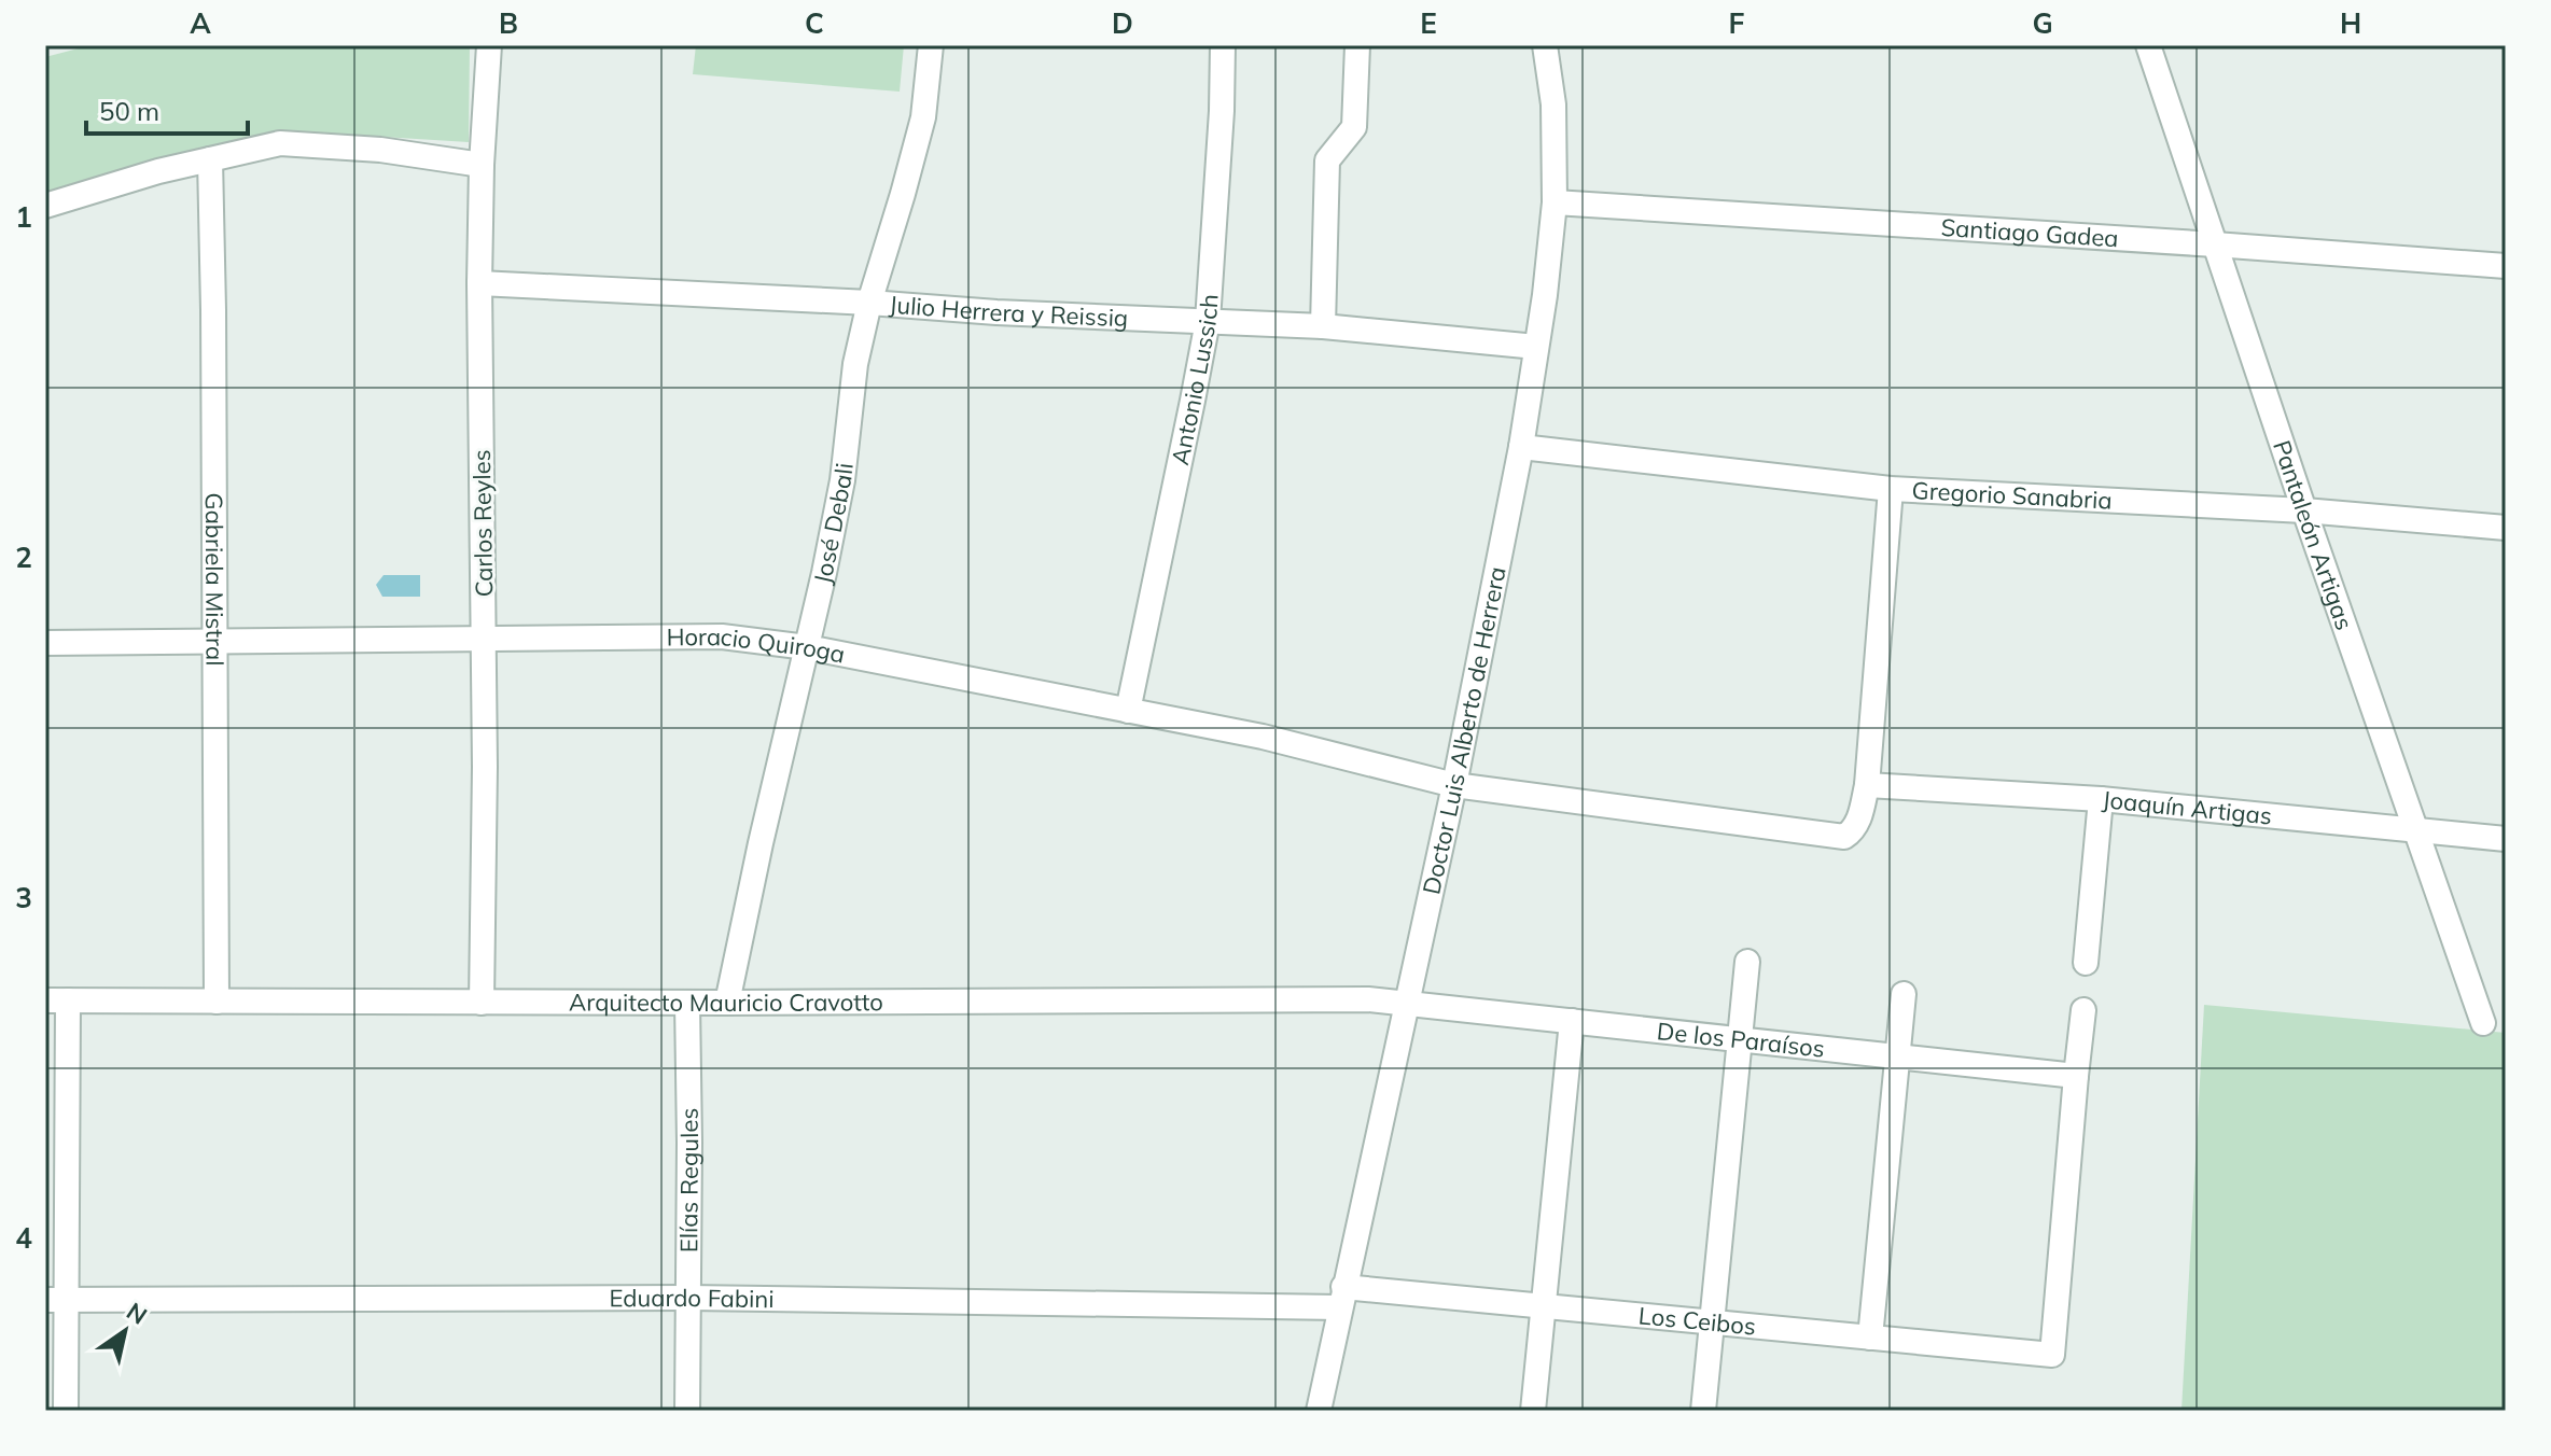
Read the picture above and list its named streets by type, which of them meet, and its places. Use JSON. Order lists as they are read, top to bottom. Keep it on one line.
{"streets":{"street":["Santiago Gadea","Julio Herrera y Reissig","Antonio Lussich","Gregorio Sanabria","Carlos Reyles","José Debali","Pantaleón Artigas","Gabriela Mistral","Horacio Quiroga","Doctor Luis Alberto de Herrera","Joaquín Artigas","Arquitecto Mauricio Cravotto","De los Paraísos","Elías Regules","Eduardo Fabini","Los Ceibos"]},"crossings":[["Santiago Gadea","Pantaleón Artigas"],["Santiago Gadea","Doctor Luis Alberto de Herrera"],["Julio Herrera y Reissig","Antonio Lussich"],["Julio Herrera y Reissig","Carlos Reyles"],["Julio Herrera y Reissig","José Debali"],["Julio Herrera y Reissig","Doctor Luis Alberto de Herrera"],["Antonio Lussich","Horacio Quiroga"],["Gregorio Sanabria","Pantaleón Artigas"],["Gregorio Sanabria","Doctor Luis Alberto de Herrera"],["Carlos Reyles","Horacio Quiroga"],["Carlos Reyles","Arquitecto Mauricio Cravotto"],["José Debali","Horacio Quiroga"],["José Debali","Arquitecto Mauricio Cravotto"],["Pantaleón Artigas","Joaquín Artigas"],["Gabriela Mistral","Horacio Quiroga"],["Gabriela Mistral","Arquitecto Mauricio Cravotto"],["Horacio Quiroga","Doctor Luis Alberto de Herrera"],["Doctor Luis Alberto de Herrera","Arquitecto Mauricio Cravotto"],["Doctor Luis Alberto de Herrera","De los Paraísos"],["Doctor Luis Alberto de Herrera","Eduardo Fabini"],["Doctor Luis Alberto de Herrera","Los Ceibos"],["Arquitecto Mauricio Cravotto","De los Paraísos"],["Arquitecto Mauricio Cravotto","Elías Regules"],["De los Paraísos","Los Ceibos"],["Elías Regules","Eduardo Fabini"],["Eduardo Fabini","Los Ceibos"]],"scale_bar":"50 m","north":"top right","grid":{"columns":["A","B","C","D","E","F","G","H"],"rows":["1","2","3","4"]}}
